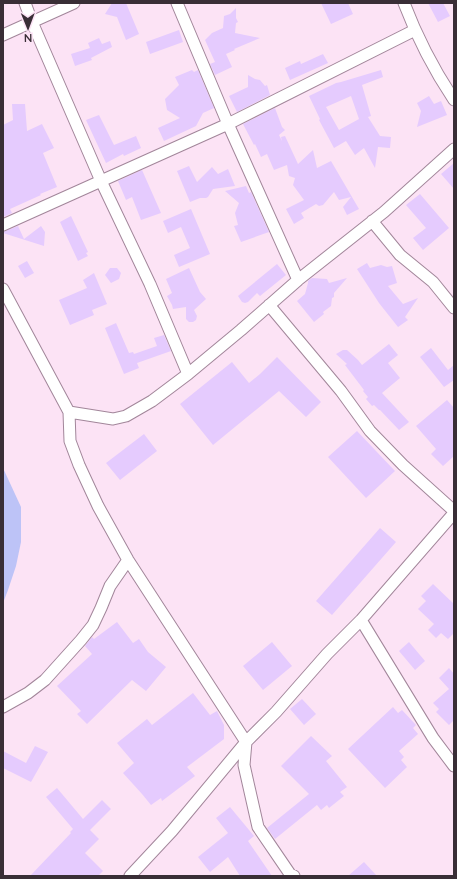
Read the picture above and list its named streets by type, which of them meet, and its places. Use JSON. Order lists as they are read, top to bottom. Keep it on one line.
{"north":"bottom"}
